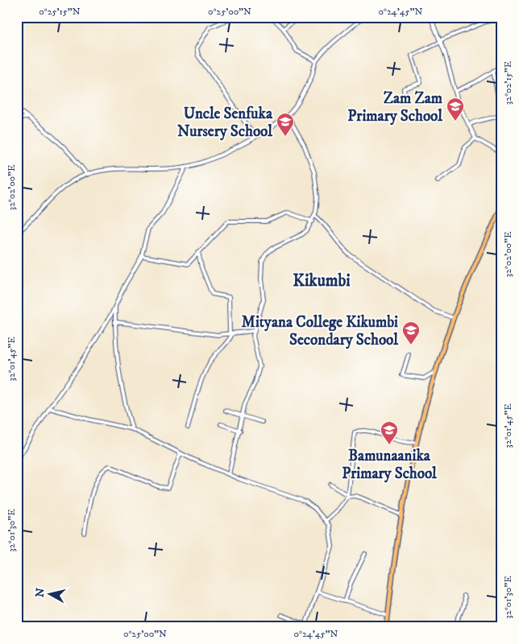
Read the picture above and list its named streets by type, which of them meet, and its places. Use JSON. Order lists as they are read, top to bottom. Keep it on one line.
{"districts":["Kikumbi"],"places":{"school or university":["Zam Zam Primary School","Uncle Senfuka Nursery School","Mityana College Kikumbi Secondary School","Bamunaanika Primary School"]},"north":"left","coordinates":["0°25'15\"N","0°25'00\"N","0°24'45\"N","32°02'15\"E","32°02'00\"E","32°01'45\"E","32°01'30\"E"]}
